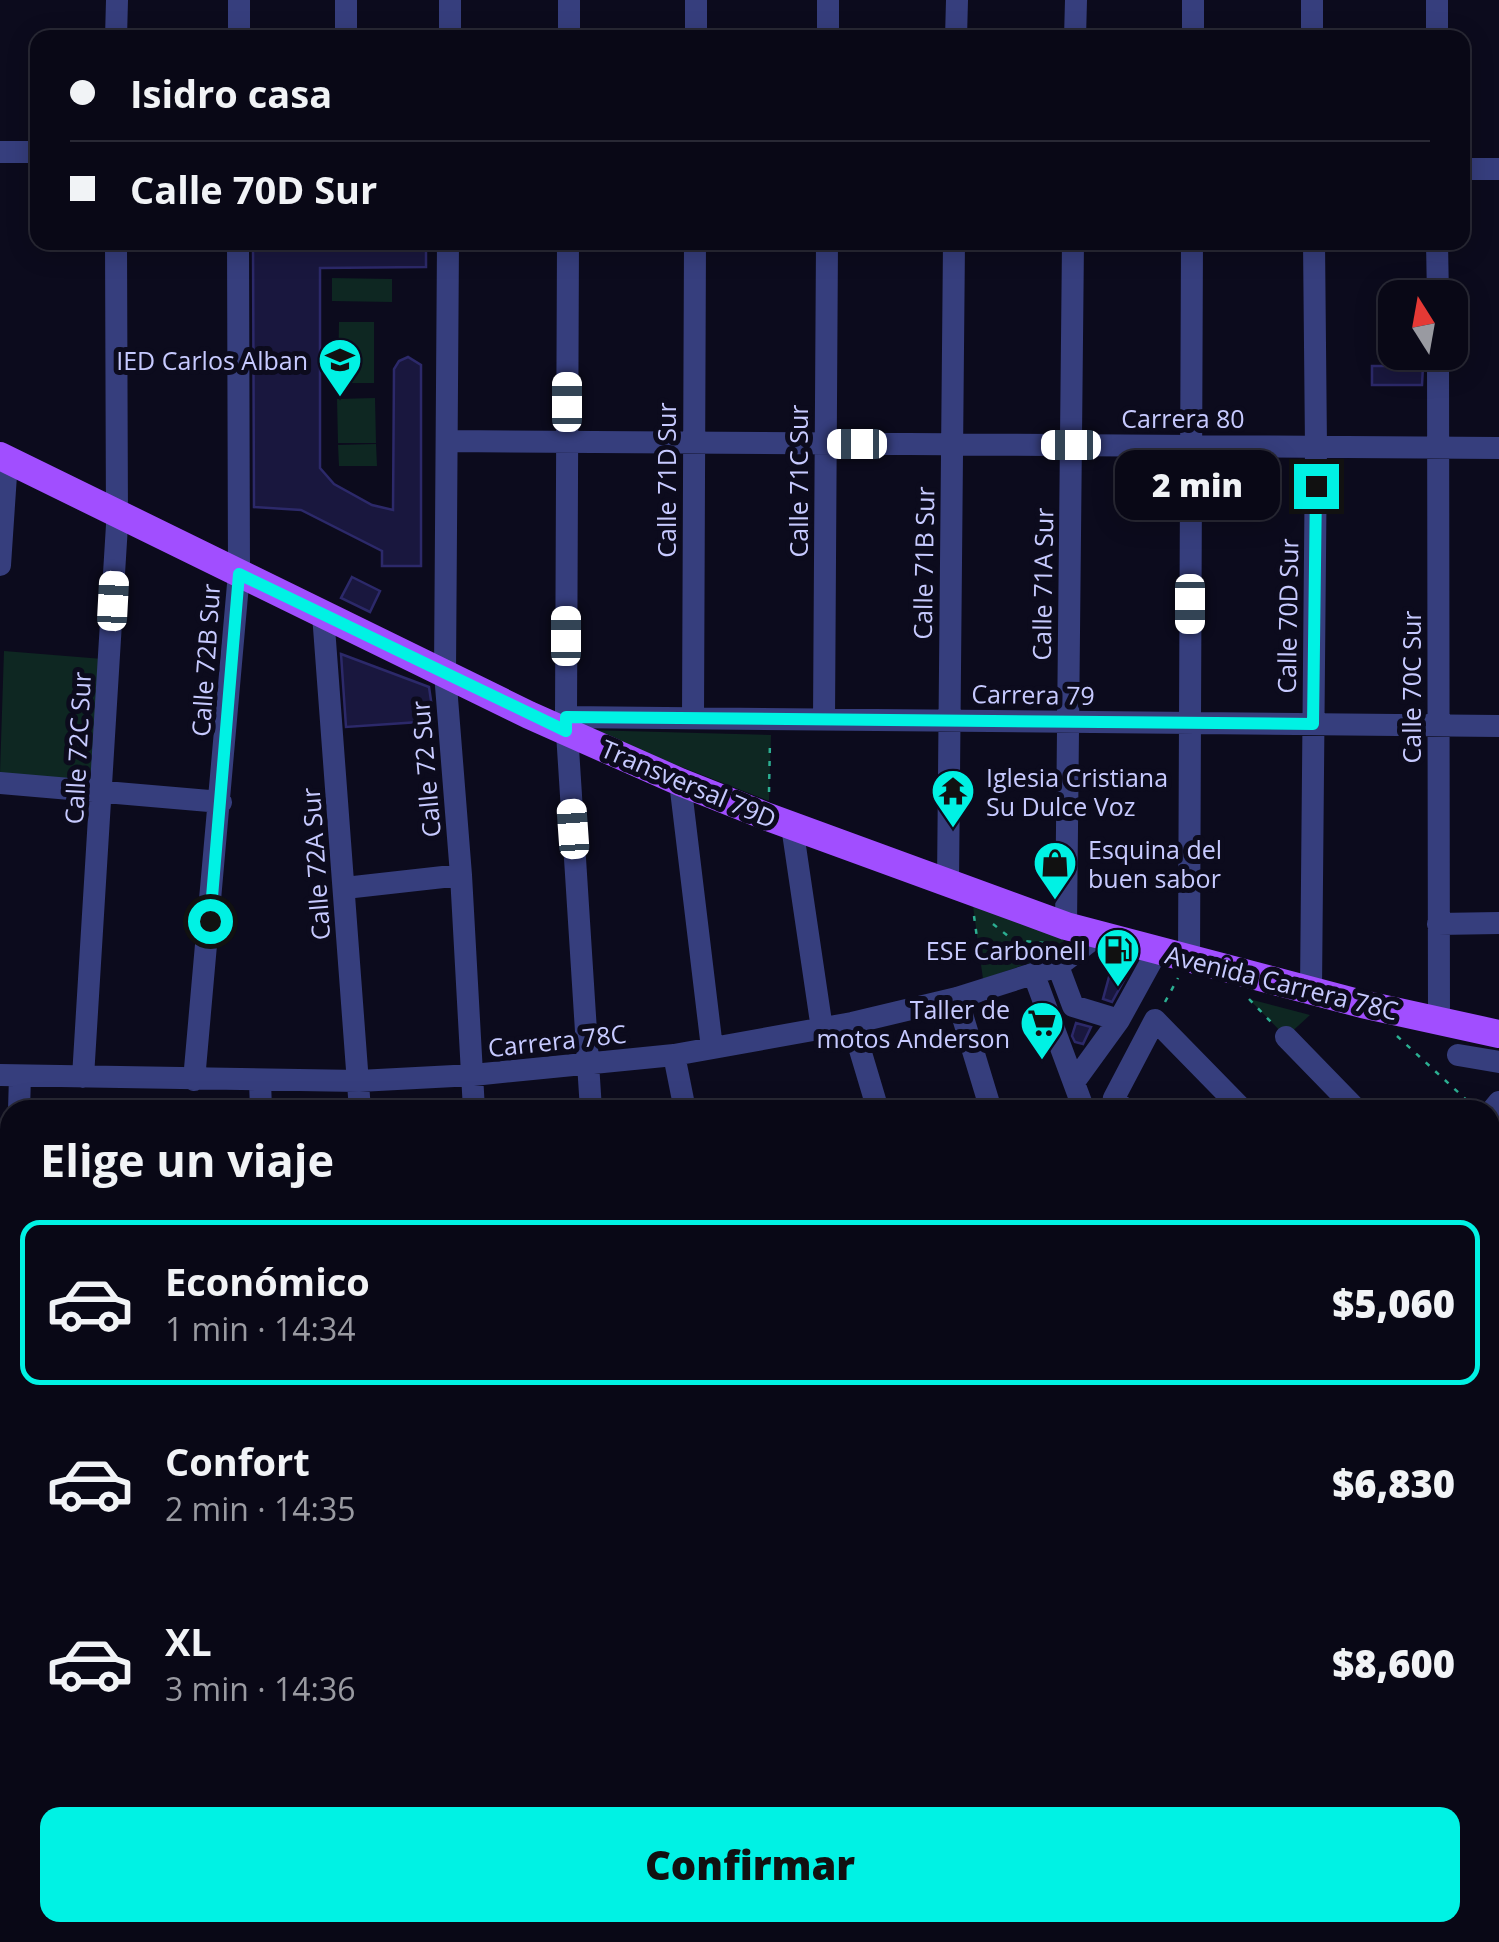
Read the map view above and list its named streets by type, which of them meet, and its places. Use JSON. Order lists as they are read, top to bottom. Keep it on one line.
{"streets":{"main road":["Transversal 79D","Avenida Carrera 78C"],"street":["Carrera 80","Calle 71D Sur","Calle 71C Sur","Calle 71B Sur","Calle 71A Sur","Calle 70D Sur","Calle 72B Sur","Calle 70C Sur","Carrera 79","Calle 72C Sur","Calle 72 Sur","Calle 72A Sur","Carrera 78C"]},"crossings":[["Carrera 80","Calle 71D Sur"],["Carrera 80","Calle 71C Sur"],["Carrera 80","Calle 71B Sur"],["Carrera 80","Calle 71A Sur"],["Carrera 80","Calle 70D Sur"],["Carrera 80","Calle 70C Sur"],["Carrera 80","Calle 72 Sur"],["Calle 71D Sur","Carrera 79"],["Calle 71C Sur","Carrera 79"],["Calle 71B Sur","Carrera 79"],["Calle 71B Sur","Transversal 79D"],["Calle 71A Sur","Carrera 79"],["Calle 71A Sur","Transversal 79D"],["Calle 71A Sur","Avenida Carrera 78C"],["Calle 70D Sur","Carrera 79"],["Calle 70D Sur","Avenida Carrera 78C"],["Calle 72B Sur","Transversal 79D"],["Calle 72B Sur","Carrera 78C"],["Calle 70C Sur","Carrera 79"],["Calle 70C Sur","Avenida Carrera 78C"],["Carrera 79","Transversal 79D"],["Calle 72C Sur","Transversal 79D"],["Calle 72C Sur","Carrera 78C"],["Calle 72 Sur","Transversal 79D"],["Calle 72 Sur","Carrera 78C"],["Transversal 79D","Calle 72A Sur"],["Transversal 79D","Avenida Carrera 78C"],["Calle 72A Sur","Carrera 78C"],["Avenida Carrera 78C","Carrera 78C"]],"places":{"school or university":["IED Carlos Alban"],"temple":["Iglesia Cristiana Su Dulce Voz"],"shop":["Esquina del buen sabor"],"fuel station":["ESE Carbonell"],"supermarket":["Taller de motos Anderson"]},"north":"top","page":{"banner":["Isidro casa","Calle 70D Sur"],"bubble":"2 min","heading":"Elige un viaje","list":[{"name":"Económico","note":"1 min · 14:34","value":"$5,060"},{"name":"Confort","note":"2 min · 14:35","value":"$6,830"},{"name":"XL","note":"3 min · 14:36","value":"$8,600"}],"buttons":"Confirmar"}}
